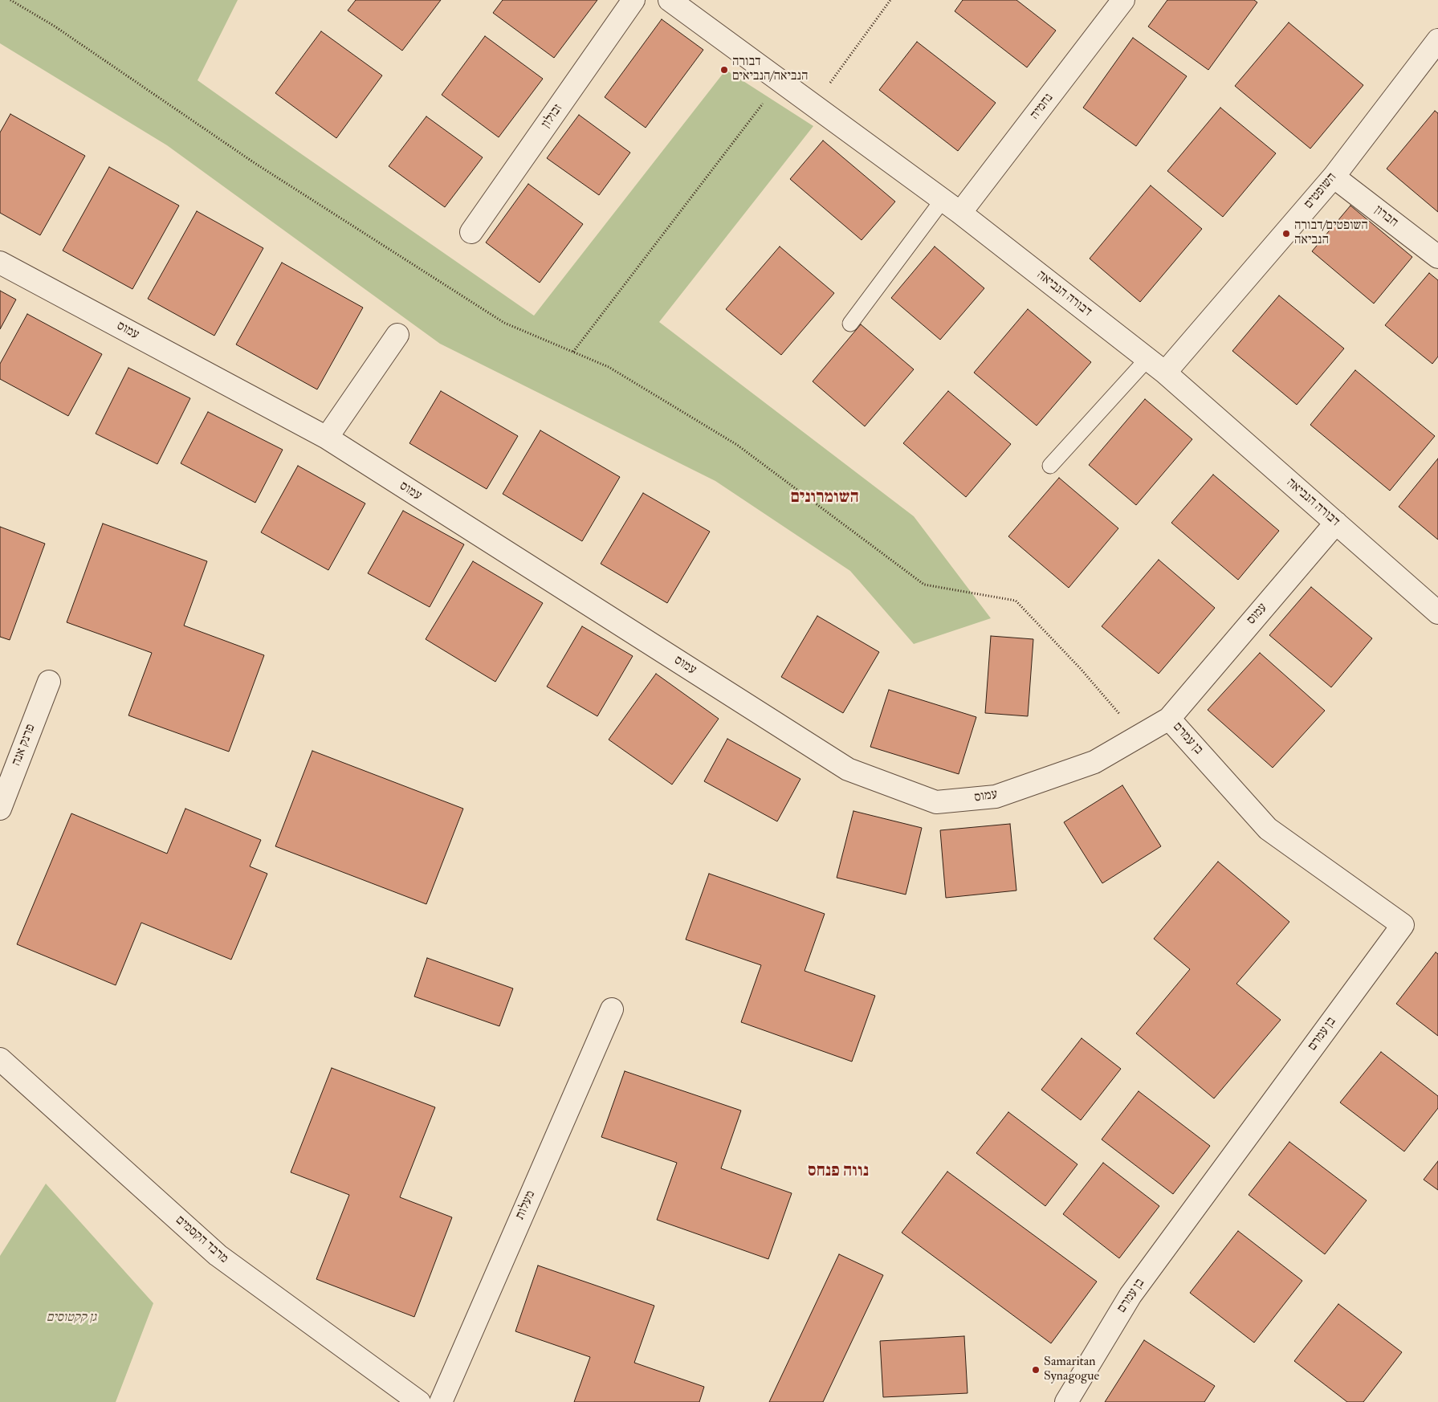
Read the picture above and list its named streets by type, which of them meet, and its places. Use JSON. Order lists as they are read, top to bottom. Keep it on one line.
{"streets":{"street":["נחמיה","זבולון","השופטים","חברון","דבורה הנביאה","עמוס","בן עמרם","פרנק אנה","מעלות","מרבד הקסמים"]},"crossings":[["נחמיה","דבורה הנביאה"],["השופטים","חברון"],["השופטים","דבורה הנביאה"],["דבורה הנביאה","עמוס"],["עמוס","בן עמרם"]],"districts":["השומרונים","נווה פנחס"],"parks":["גן קקטוסים"],"places":["דבורה הנביאה/הנביאים","השופטים/דבורה הנביאה","Samaritan Synagogue"]}
